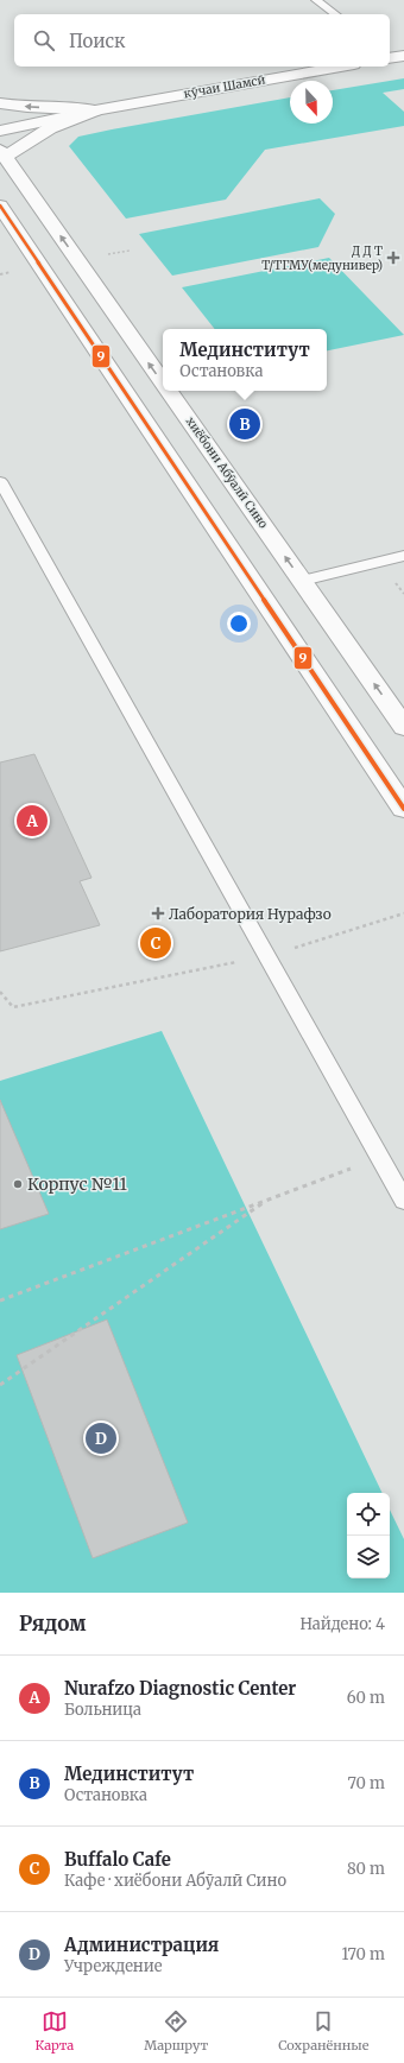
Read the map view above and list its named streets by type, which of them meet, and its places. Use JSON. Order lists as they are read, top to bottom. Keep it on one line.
{"streets":{"main road":["кӯчаи Шамсӣ","хиёбони Абӯалӣ Сино"]},"places":{"health":["Д Д Т Т/ТГМУ(медунивер)","Лаборатория Нурафзо"],"other":["Корпус №11"]},"lines":["transit line 9"],"north":"bottom","page":{"search":"Поиск","popup":["Мединститут","Остановка"],"pins":["B","A","C","D"],"heading":["Рядом","Найдено: 4"],"list":[{"mark":"A","name":"Nurafzo Diagnostic Center","note":"Больница","value":"60 m"},{"mark":"B","name":"Мединститут","note":"Остановка","value":"70 m"},{"mark":"C","name":"Buffalo Cafe","note":"Кафе · хиёбони Абӯалӣ Сино","value":"80 m"},{"mark":"D","name":"Администрация","note":"Учреждение","value":"170 m"}],"nav":["Карта","Маршрут","Сохранённые"]}}
